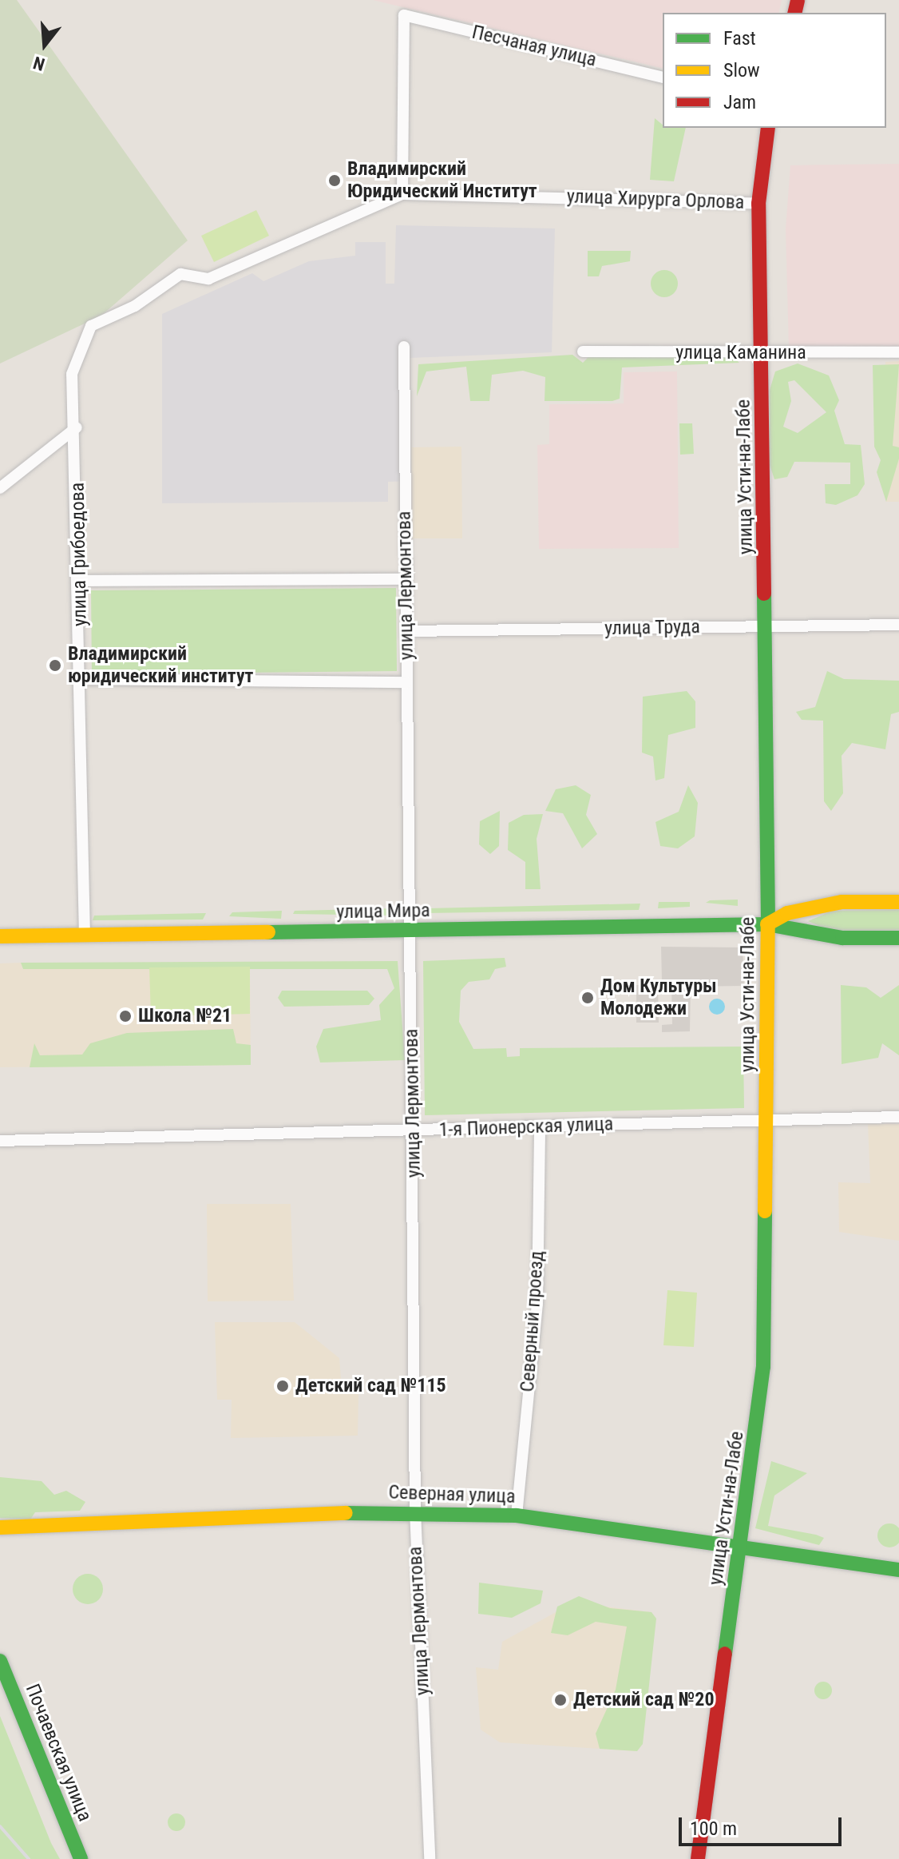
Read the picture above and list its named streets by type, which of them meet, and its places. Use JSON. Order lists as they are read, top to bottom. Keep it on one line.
{"streets":{"street":["Песчаная улица","улица Хирурга Орлова","улица Каманина","улица Усти-на-Лабе","улица Грибоедова","улица Лермонтова","улица Труда","улица Мира","1-я Пионерская улица","Северный проезд","Северная улица","Почаевская улица"]},"crossings":[["Песчаная улица","улица Хирурга Орлова"],["улица Хирурга Орлова","улица Усти-на-Лабе"],["улица Хирурга Орлова","улица Грибоедова"],["улица Каманина","улица Усти-на-Лабе"],["улица Усти-на-Лабе","улица Труда"],["улица Усти-на-Лабе","улица Мира"],["улица Усти-на-Лабе","1-я Пионерская улица"],["улица Усти-на-Лабе","Северная улица"],["улица Грибоедова","улица Мира"],["улица Лермонтова","улица Труда"],["улица Лермонтова","улица Мира"],["улица Лермонтова","1-я Пионерская улица"],["улица Лермонтова","Северная улица"],["1-я Пионерская улица","Северный проезд"],["Северный проезд","Северная улица"]],"places":["Владимирский Юридический Институт","Владимирский юридический институт","Дом Культуры Молодежи","Школа №21","Детский сад №115","Детский сад №20"],"legend":["Fast","Slow","Jam"],"scale_bar":"100 m","north":"bottom"}
